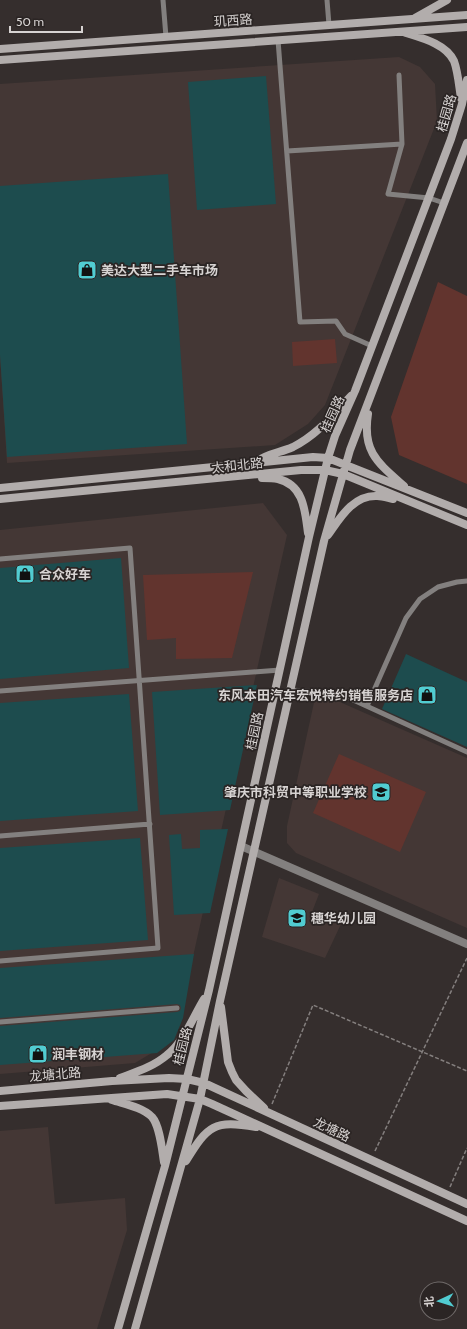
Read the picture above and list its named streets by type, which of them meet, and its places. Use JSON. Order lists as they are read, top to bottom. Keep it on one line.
{"streets":{"main road":["玑西路","桂园路","太和北路","龙塘北路","龙塘路"]},"crossings":[["桂园路","太和北路"],["桂园路","龙塘路"],["龙塘北路","龙塘路"]],"places":{"shop":["美达大型二手车市场","合众好车","东风本田汽车宏悦特约销售服务店","润丰钢材"],"school or university":["肇庆市科贸中等职业学校","穗华幼儿园"]},"scale_bar":"50 m","north":"left"}
